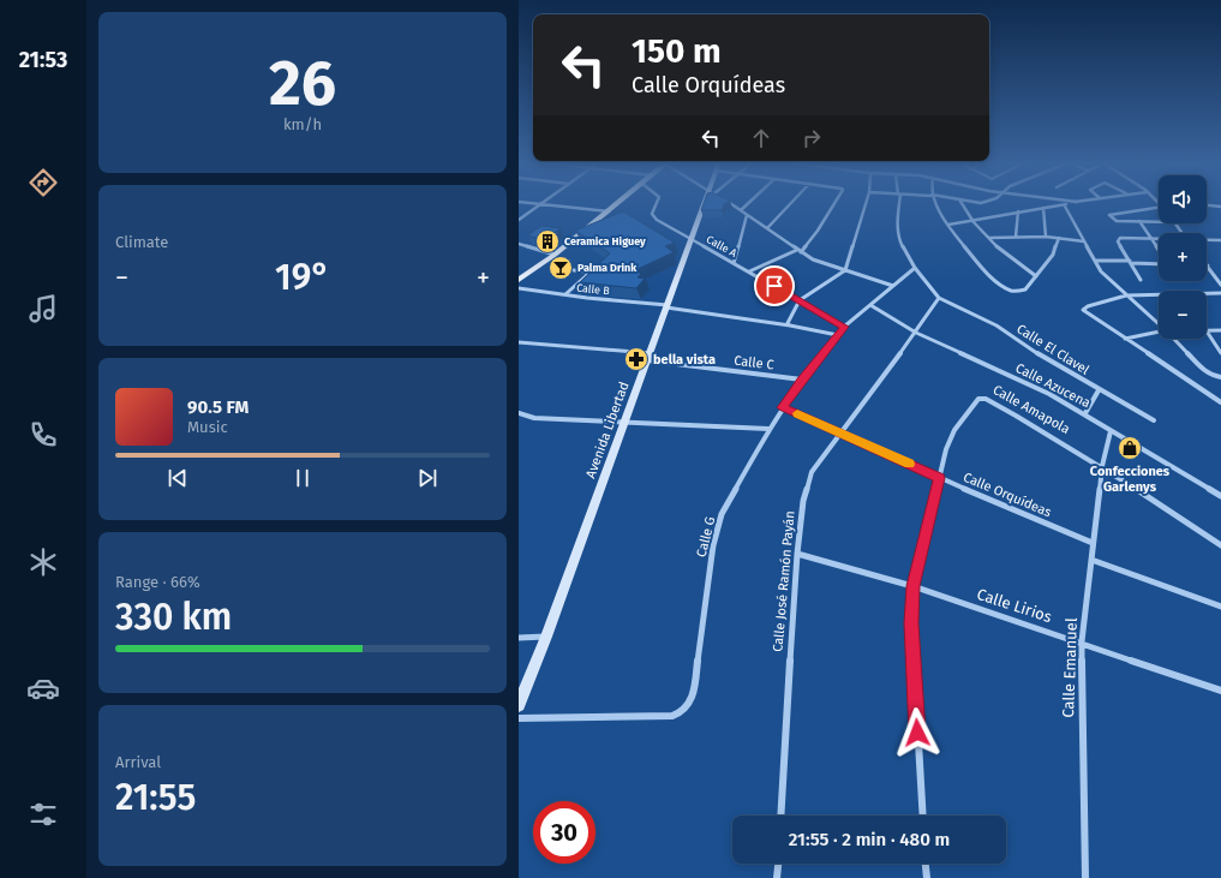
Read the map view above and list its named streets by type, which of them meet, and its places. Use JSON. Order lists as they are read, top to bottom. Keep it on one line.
{"streets":{"street":["Calle A","Calle B","Calle El Clavel","Calle C","Calle Azucena","Calle Amapola","Avenida Libertad","Calle Orquídeas","Calle G","Calle José Ramón Payán","Calle Lirios","Calle Emanuel"]},"crossings":[["Calle A","Avenida Libertad"],["Calle A","Calle G"],["Calle B","Avenida Libertad"],["Calle B","Calle G"],["Calle El Clavel","Calle José Ramón Payán"],["Calle C","Avenida Libertad"],["Calle C","Calle G"],["Calle Azucena","Calle G"],["Calle Azucena","Calle José Ramón Payán"],["Calle Azucena","Calle Emanuel"],["Calle Amapola","Calle Orquídeas"],["Calle Amapola","Calle Lirios"],["Calle Amapola","Calle Emanuel"],["Calle Orquídeas","Calle G"],["Calle Orquídeas","Calle José Ramón Payán"],["Calle Orquídeas","Calle Emanuel"],["Calle José Ramón Payán","Calle Lirios"],["Calle Lirios","Calle Emanuel"]],"places":{"building":["Ceramica Higuey"],"bar":["Palma Drink"],"pharmacy":["bella vista"],"shop":["Confecciones Garlenys"]},"page":{"tabs":"21:53","tile":[["26","km/h"],"Climate",["Range · 66%","330 km"],["Arrival","21:55"]],"turn":["150 m","Calle Orquídeas"],"map_buttons":["+","−"],"heat":["−","19°","+"],"song":["90.5 FM","Music"],"limit":"30","trip":"21:55 · 2 min · 480 m"}}
